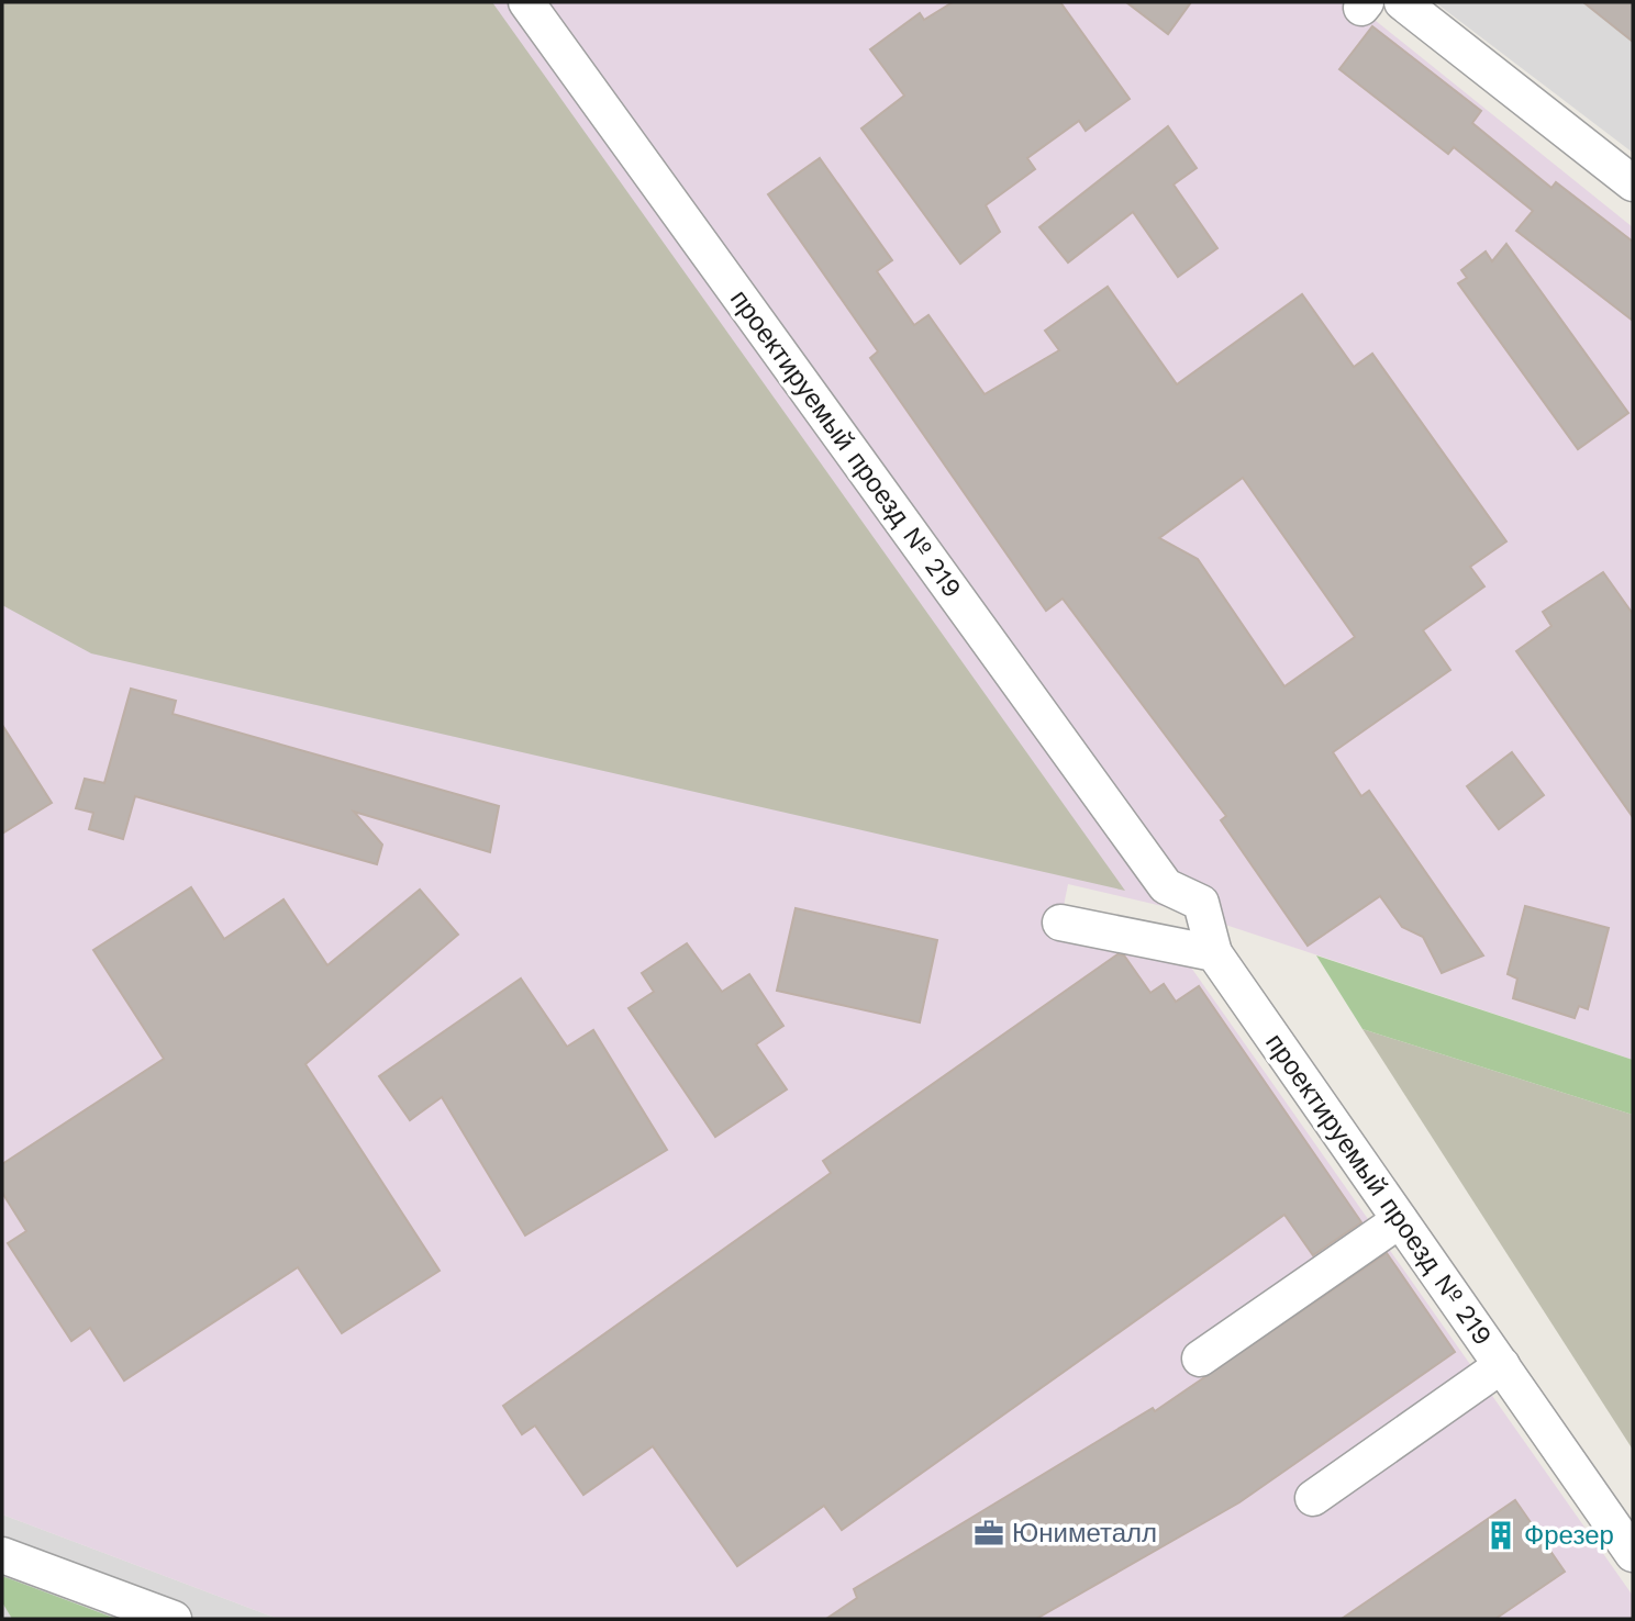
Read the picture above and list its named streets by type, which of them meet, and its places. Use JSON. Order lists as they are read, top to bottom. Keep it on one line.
{"streets":{"street":["проектируемый проезд № 219"]},"places":{"office":["Юниметалл"],"building":["Фрезер"]}}
